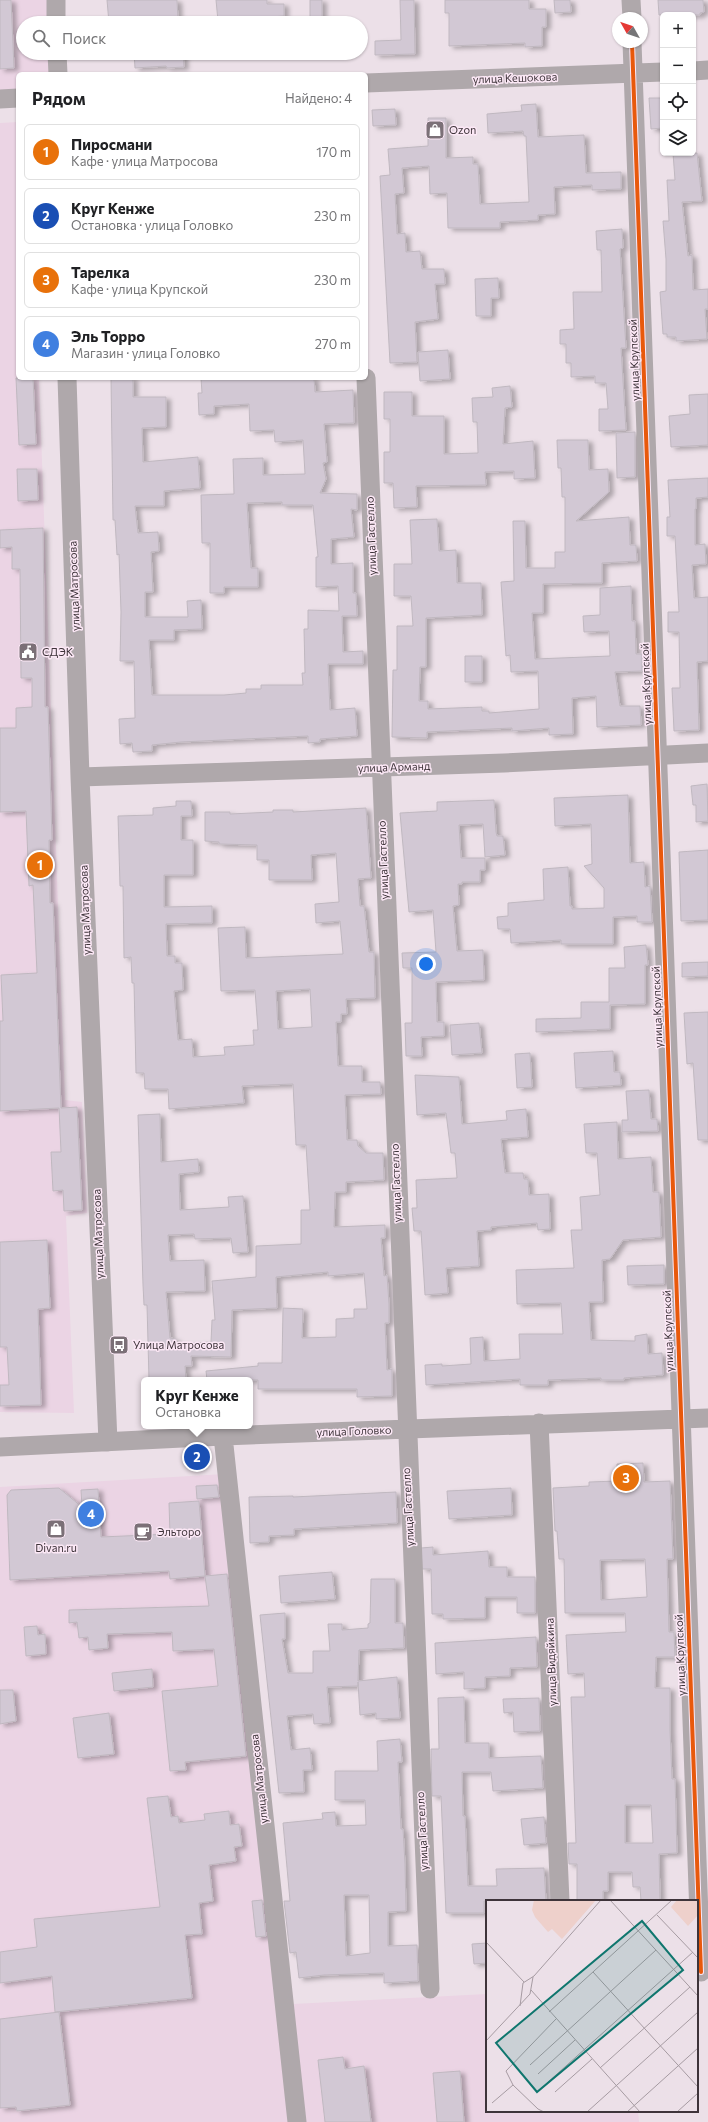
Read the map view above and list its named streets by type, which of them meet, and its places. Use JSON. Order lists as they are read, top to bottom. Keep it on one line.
{"streets":{"street":["улица Кешокова","улица Крупской","улица Гастелло","улица Матросова","улица Арманд","улица Головко","улица Видяйкина"]},"crossings":[["улица Кешокова","улица Крупской"],["улица Крупской","улица Арманд"],["улица Крупской","улица Головко"],["улица Гастелло","улица Арманд"],["улица Гастелло","улица Головко"],["улица Матросова","улица Арманд"],["улица Матросова","улица Головко"],["улица Головко","улица Видяйкина"]],"places":{"shop":["Ozon","Divan.ru"],"public building":["СДЭК"],"bus stop":["Улица Матросова"],"cafe":["Эльторо"]},"north":"top left","page":{"map_buttons":["+","−"],"search":"Поиск","heading":["Рядом","Найдено: 4"],"list":[{"mark":"1","name":"Пиросмани","note":"Кафе · улица Матросова","value":"170 m"},{"mark":"2","name":"Круг Кенже","note":"Остановка · улица Головко","value":"230 m"},{"mark":"3","name":"Тарелка","note":"Кафе · улица Крупской","value":"230 m"},{"mark":"4","name":"Эль Торро","note":"Магазин · улица Головко","value":"270 m"}],"pins":["1","2","3","4"],"popup":["Круг Кенже","Остановка"]}}
